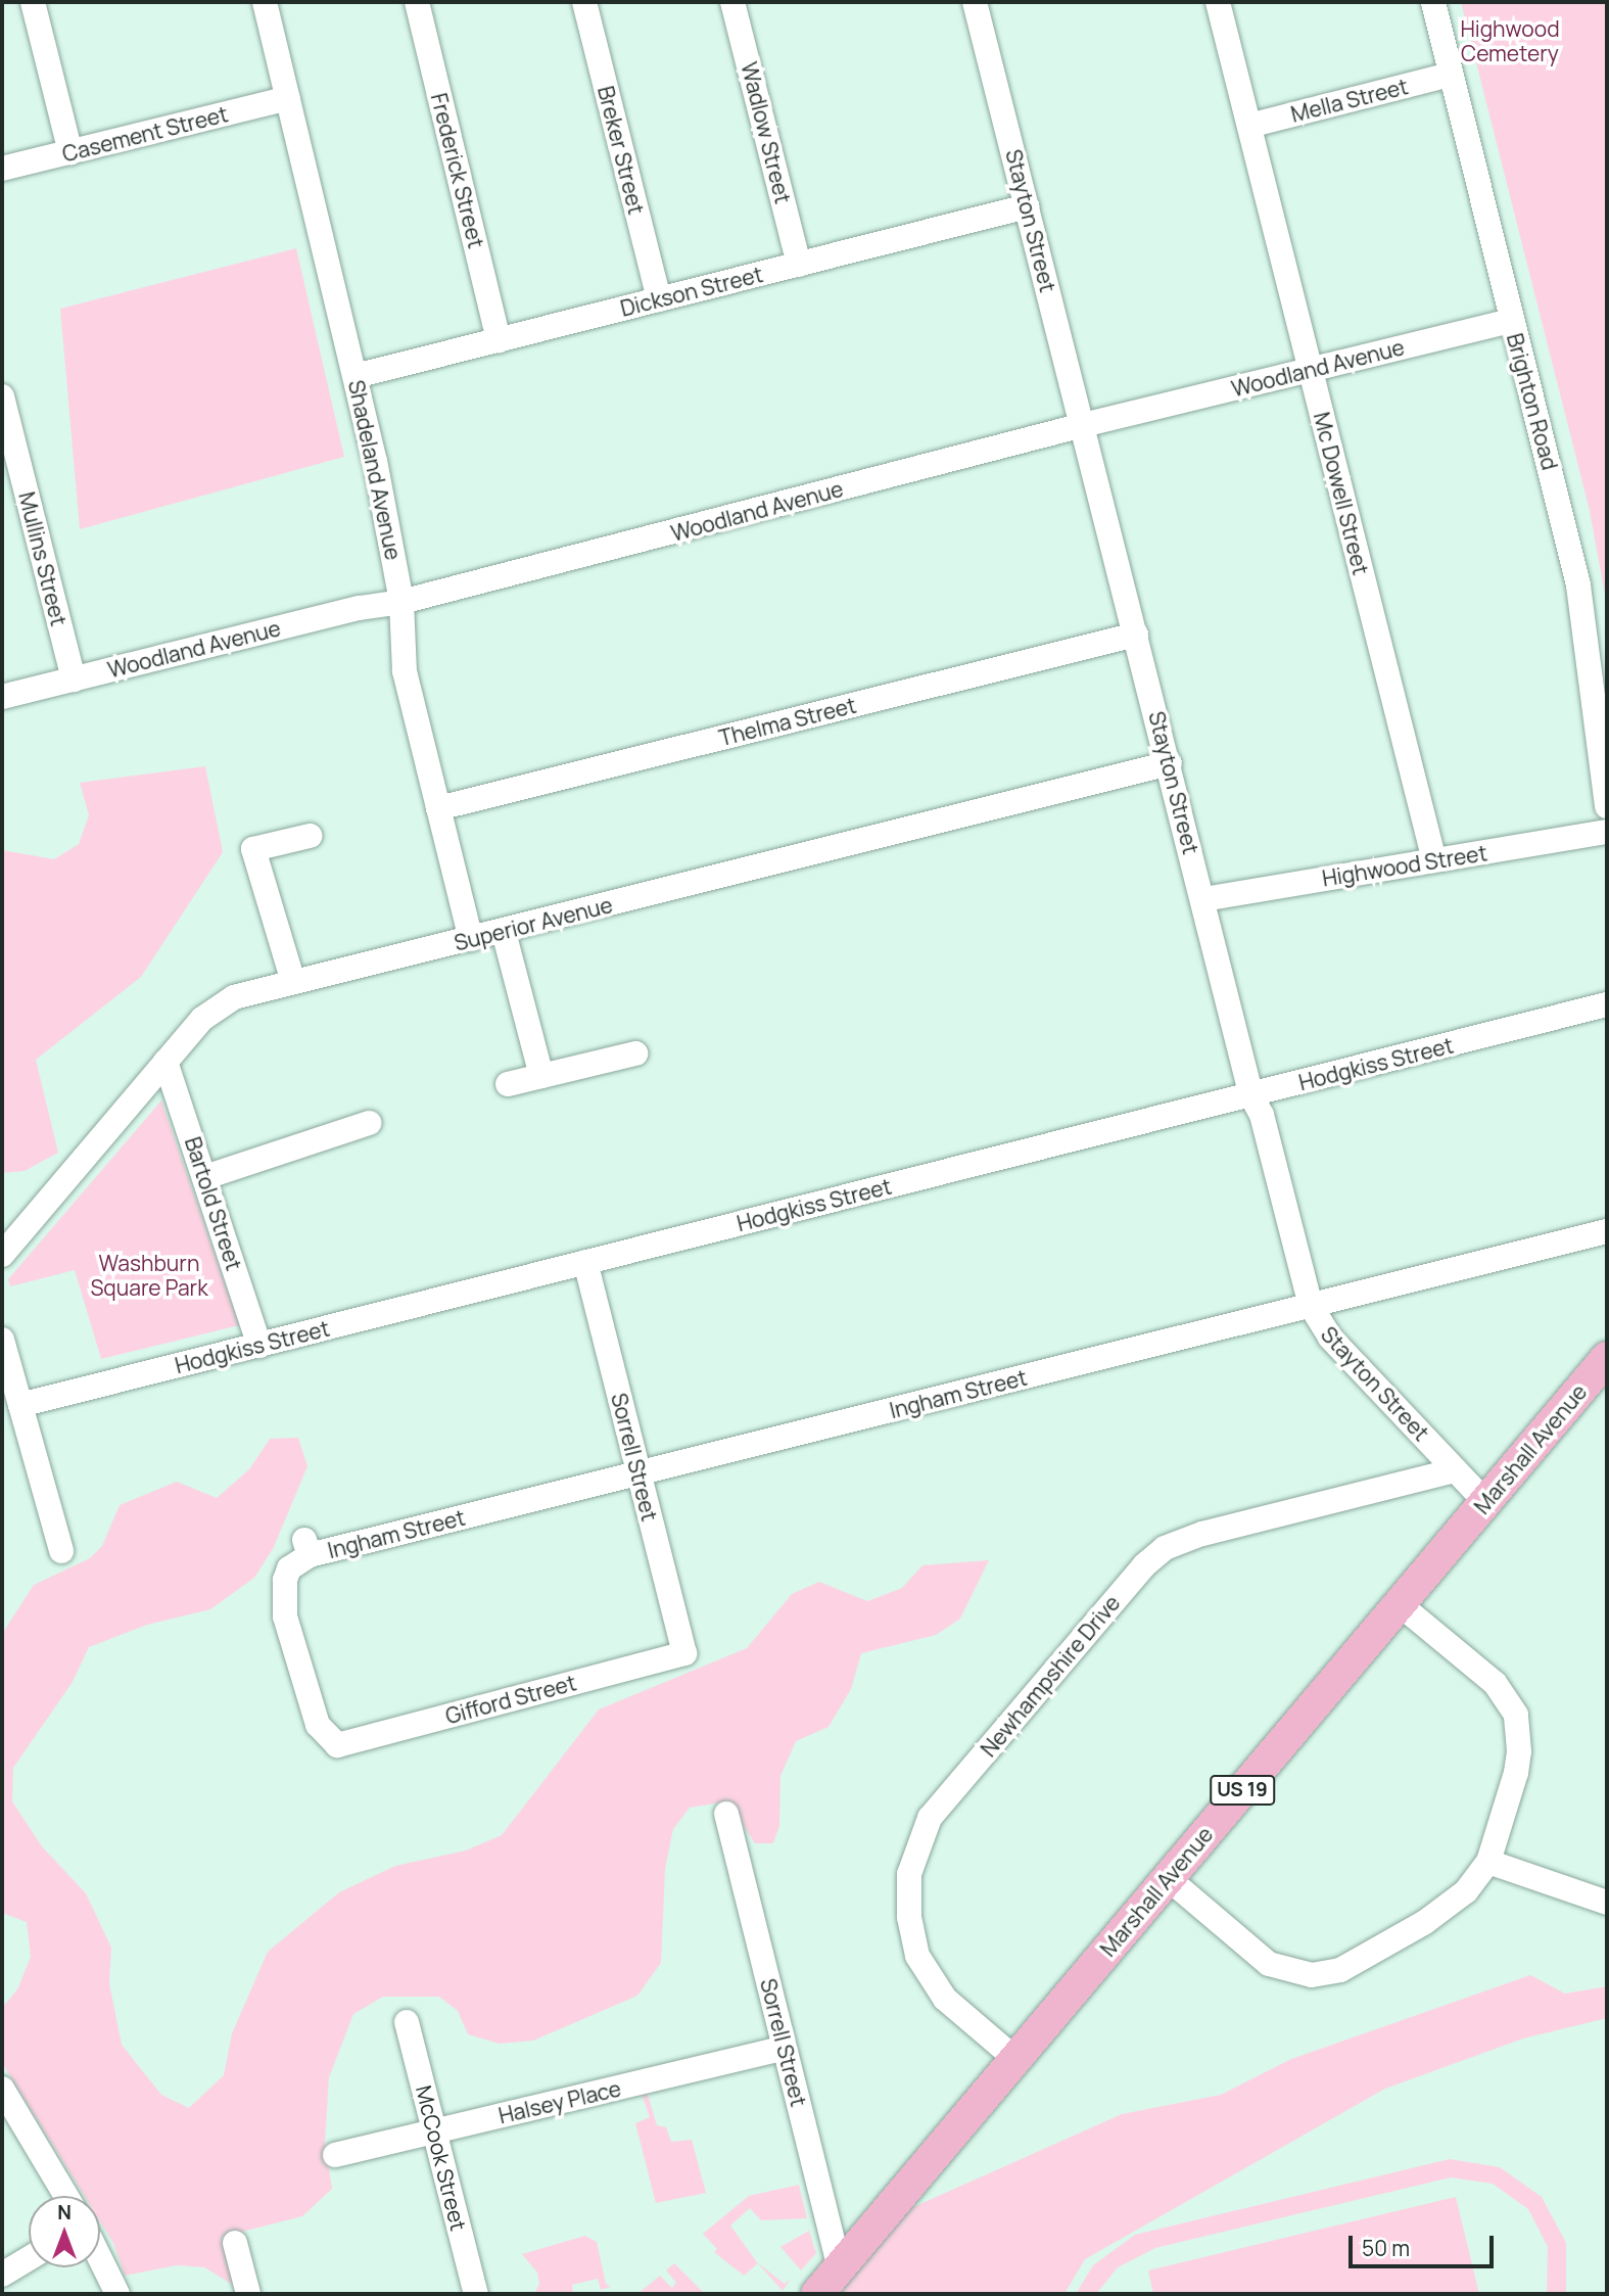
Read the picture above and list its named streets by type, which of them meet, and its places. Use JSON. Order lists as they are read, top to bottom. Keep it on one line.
{"streets":{"main road":["Marshall Avenue","US 19"],"street":["Mella Street","Wadlow Street","Casement Street","Breker Street","Frederick Street","Stayton Street","Dickson Street","Woodland Avenue","Brighton Road","Shadeland Avenue","Mc Dowell Street","Mullins Street","Thelma Street","Highwood Street","Superior Avenue","Hodgkiss Street","Bartold Street","Ingham Street","Sorrell Street","Newhampshire Drive","Gifford Street","Halsey Place","McCook Street"]},"crossings":[["Mella Street","Brighton Road"],["Mella Street","Mc Dowell Street"],["Wadlow Street","Dickson Street"],["Casement Street","Shadeland Avenue"],["Breker Street","Dickson Street"],["Frederick Street","Dickson Street"],["Stayton Street","Dickson Street"],["Stayton Street","Woodland Avenue"],["Stayton Street","Thelma Street"],["Stayton Street","Highwood Street"],["Stayton Street","Superior Avenue"],["Stayton Street","Hodgkiss Street"],["Stayton Street","Ingham Street"],["Stayton Street","Marshall Avenue"],["Stayton Street","Newhampshire Drive"],["Dickson Street","Shadeland Avenue"],["Woodland Avenue","Brighton Road"],["Woodland Avenue","Shadeland Avenue"],["Woodland Avenue","Mc Dowell Street"],["Woodland Avenue","Mullins Street"],["Shadeland Avenue","Thelma Street"],["Shadeland Avenue","Superior Avenue"],["Mc Dowell Street","Highwood Street"],["Superior Avenue","Bartold Street"],["Hodgkiss Street","Bartold Street"],["Hodgkiss Street","Sorrell Street"],["Ingham Street","Sorrell Street"],["Ingham Street","Gifford Street"],["Marshall Avenue","Sorrell Street"],["Marshall Avenue","Newhampshire Drive"],["Sorrell Street","Gifford Street"],["Sorrell Street","Halsey Place"],["Halsey Place","McCook Street"]],"parks":["Highwood Cemetery","Washburn Square Park"],"scale_bar":"50 m","north":"top"}
